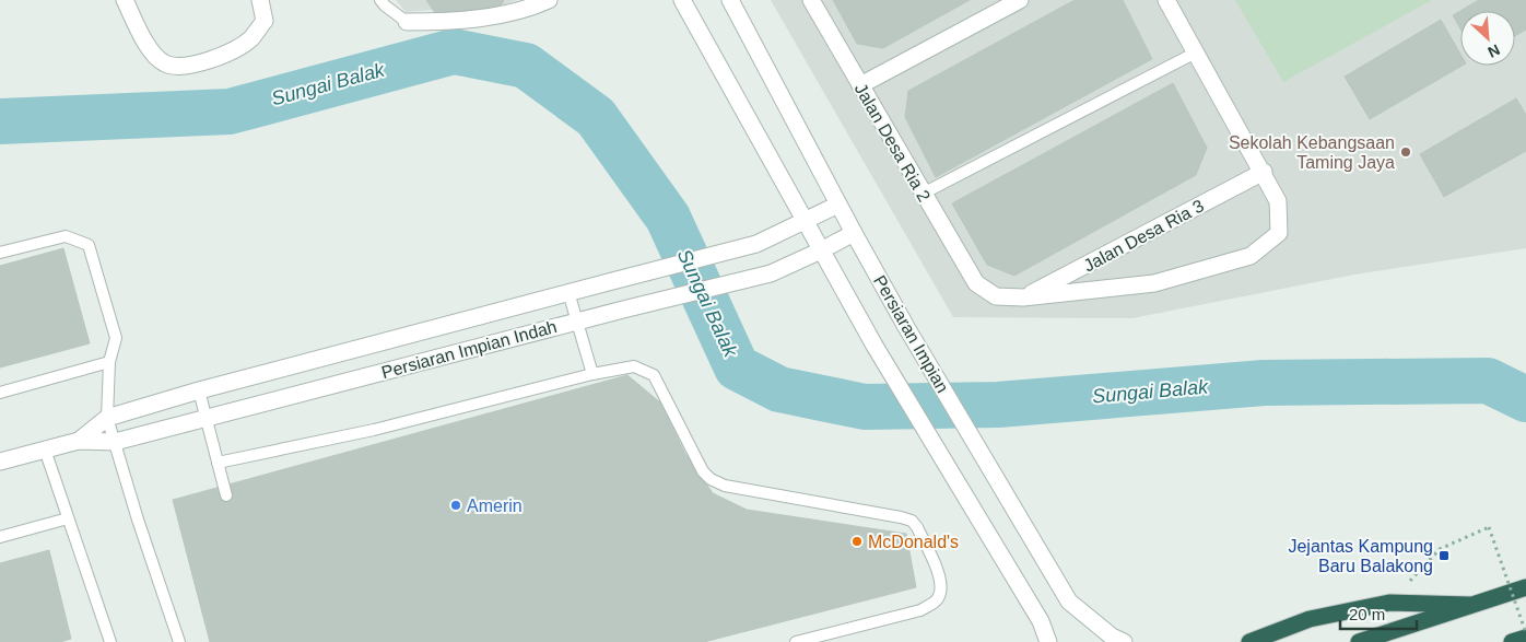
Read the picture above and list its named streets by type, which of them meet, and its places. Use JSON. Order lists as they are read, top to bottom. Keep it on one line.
{"streets":{"street":["Jalan Desa Ria 2","Jalan Desa Ria 3","Persiaran Impian","Persiaran Impian Indah"]},"crossings":[["Jalan Desa Ria 2","Jalan Desa Ria 3"],["Persiaran Impian","Persiaran Impian Indah"]],"water":["Sungai Balak"],"places":{"other":["Sekolah Kebangsaan Taming Jaya","Amerin","McDonald's"],"transit":["Jejantas Kampung Baru Balakong"]},"scale_bar":"20 m","north":"bottom right"}
